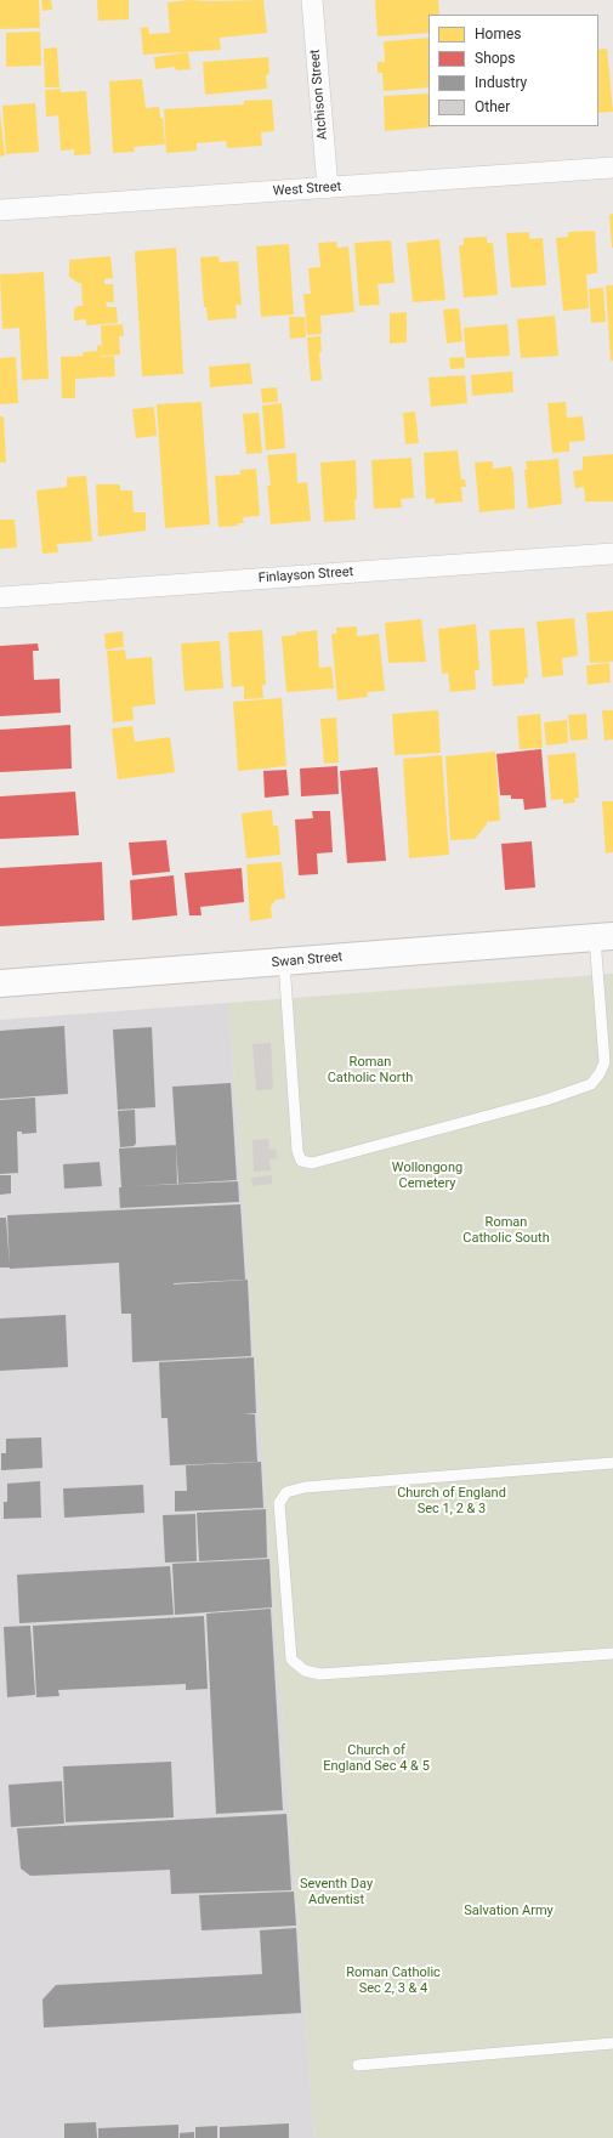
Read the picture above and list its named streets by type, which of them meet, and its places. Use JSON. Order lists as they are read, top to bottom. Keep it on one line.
{"streets":{"street":["Atchison Street","West Street","Finlayson Street","Swan Street"]},"crossings":[["Atchison Street","West Street"]],"parks":["Roman Catholic North","Wollongong Cemetery","Roman Catholic South","Church of England Sec 1, 2 & 3","Church of England Sec 4 & 5","Seventh Day Adventist","Salvation Army","Roman Catholic Sec 2, 3 & 4"],"legend":["Homes","Shops","Industry","Other"]}
